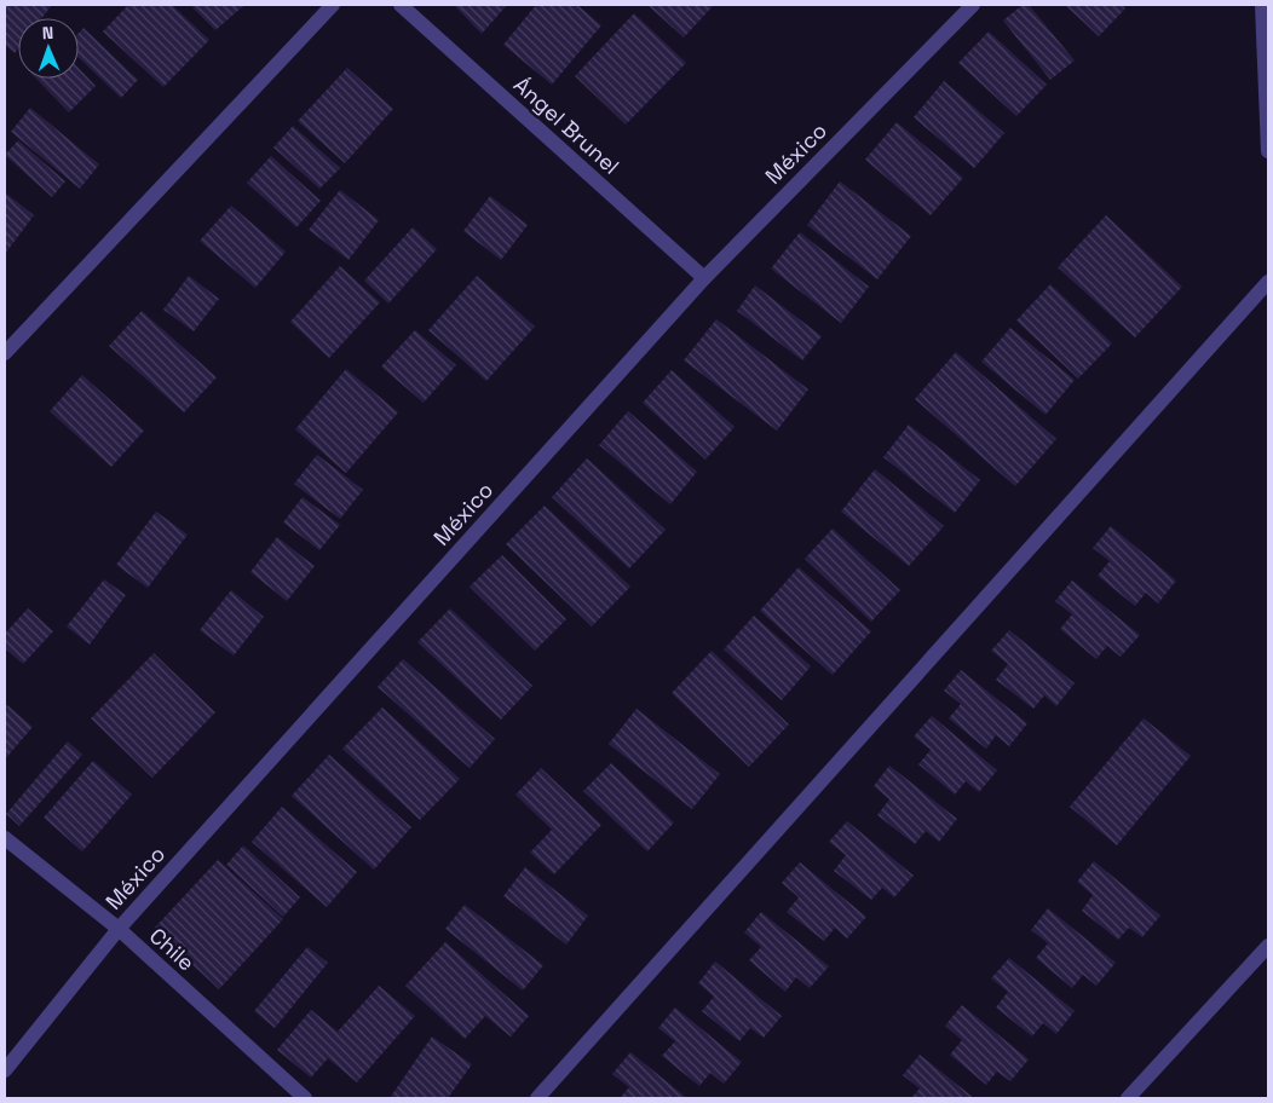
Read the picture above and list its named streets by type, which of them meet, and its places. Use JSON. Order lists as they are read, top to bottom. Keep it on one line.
{"streets":{"street":["Ángel Brunel","México","Chile"]},"crossings":[["Ángel Brunel","México"],["México","Chile"]],"north":"top"}
